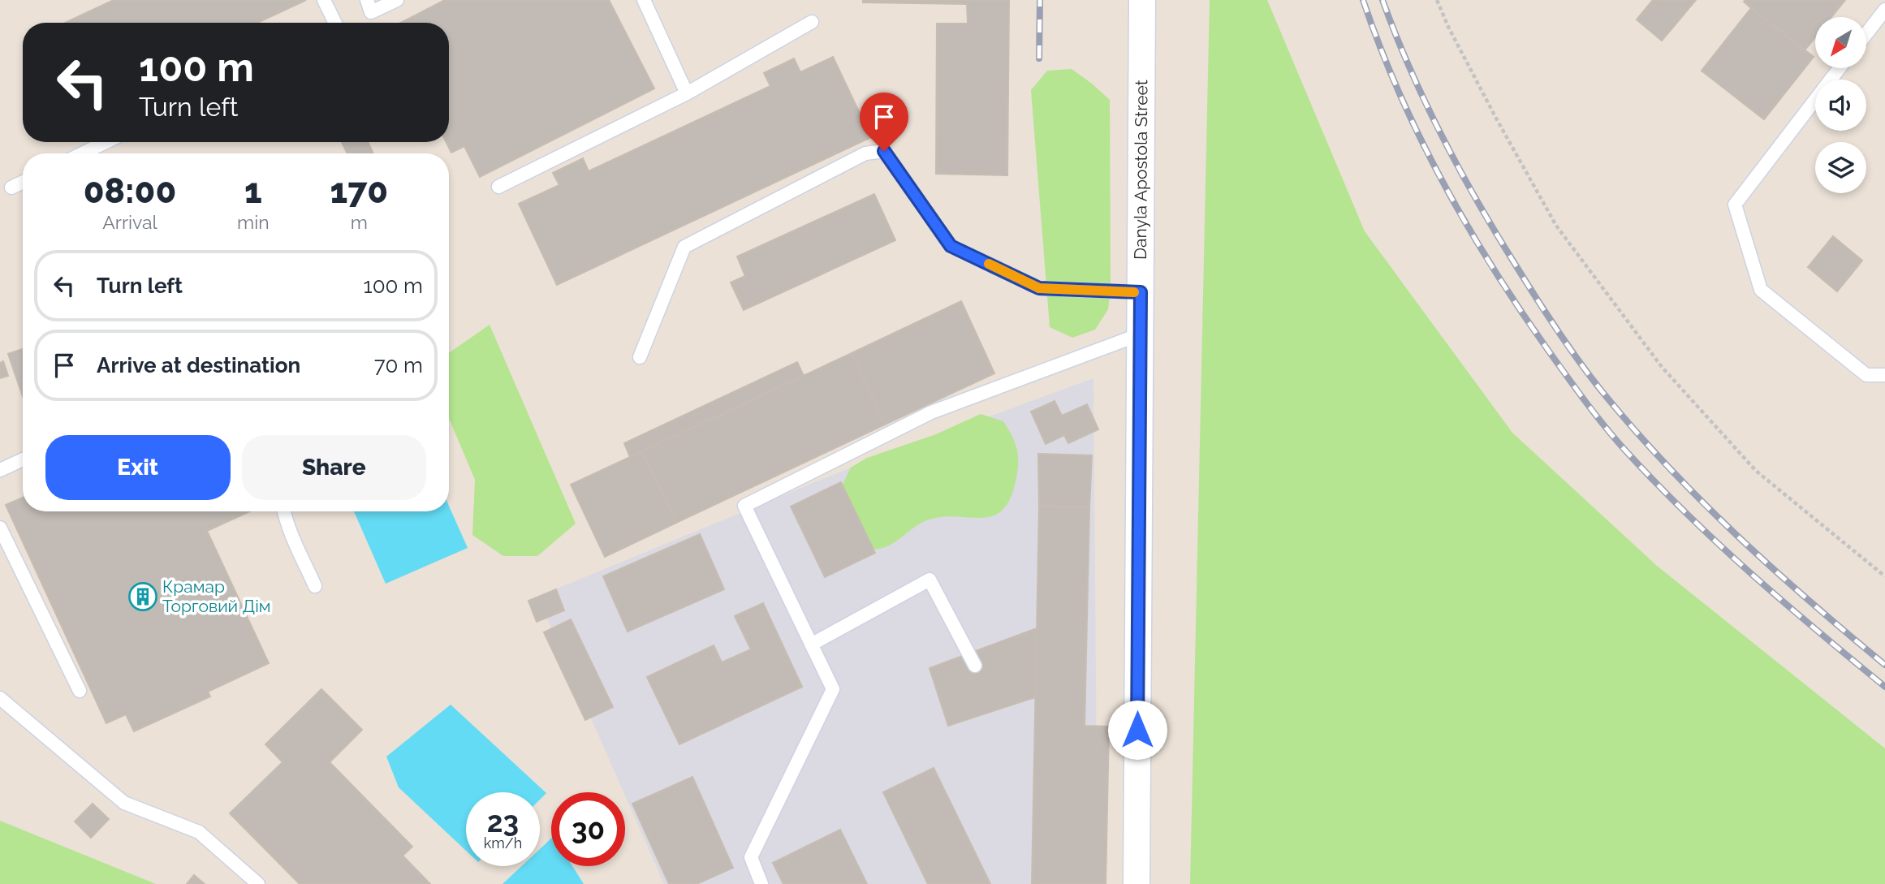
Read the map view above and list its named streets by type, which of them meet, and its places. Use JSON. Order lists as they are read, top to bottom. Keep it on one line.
{"streets":{"street":["Danyla Apostola Street"]},"places":{"building":["Крамар Торговий Дім"]},"north":"bottom left","page":{"turn":["100 m","Turn left"],"eta":["08:00","Arrival","1","min","170","m"],"list":[{"name":"Turn left","value":"100 m"},{"name":"Arrive at destination","value":"70 m"}],"buttons":["Exit","Share"],"speed":"23 km/h","limit":"30"}}
